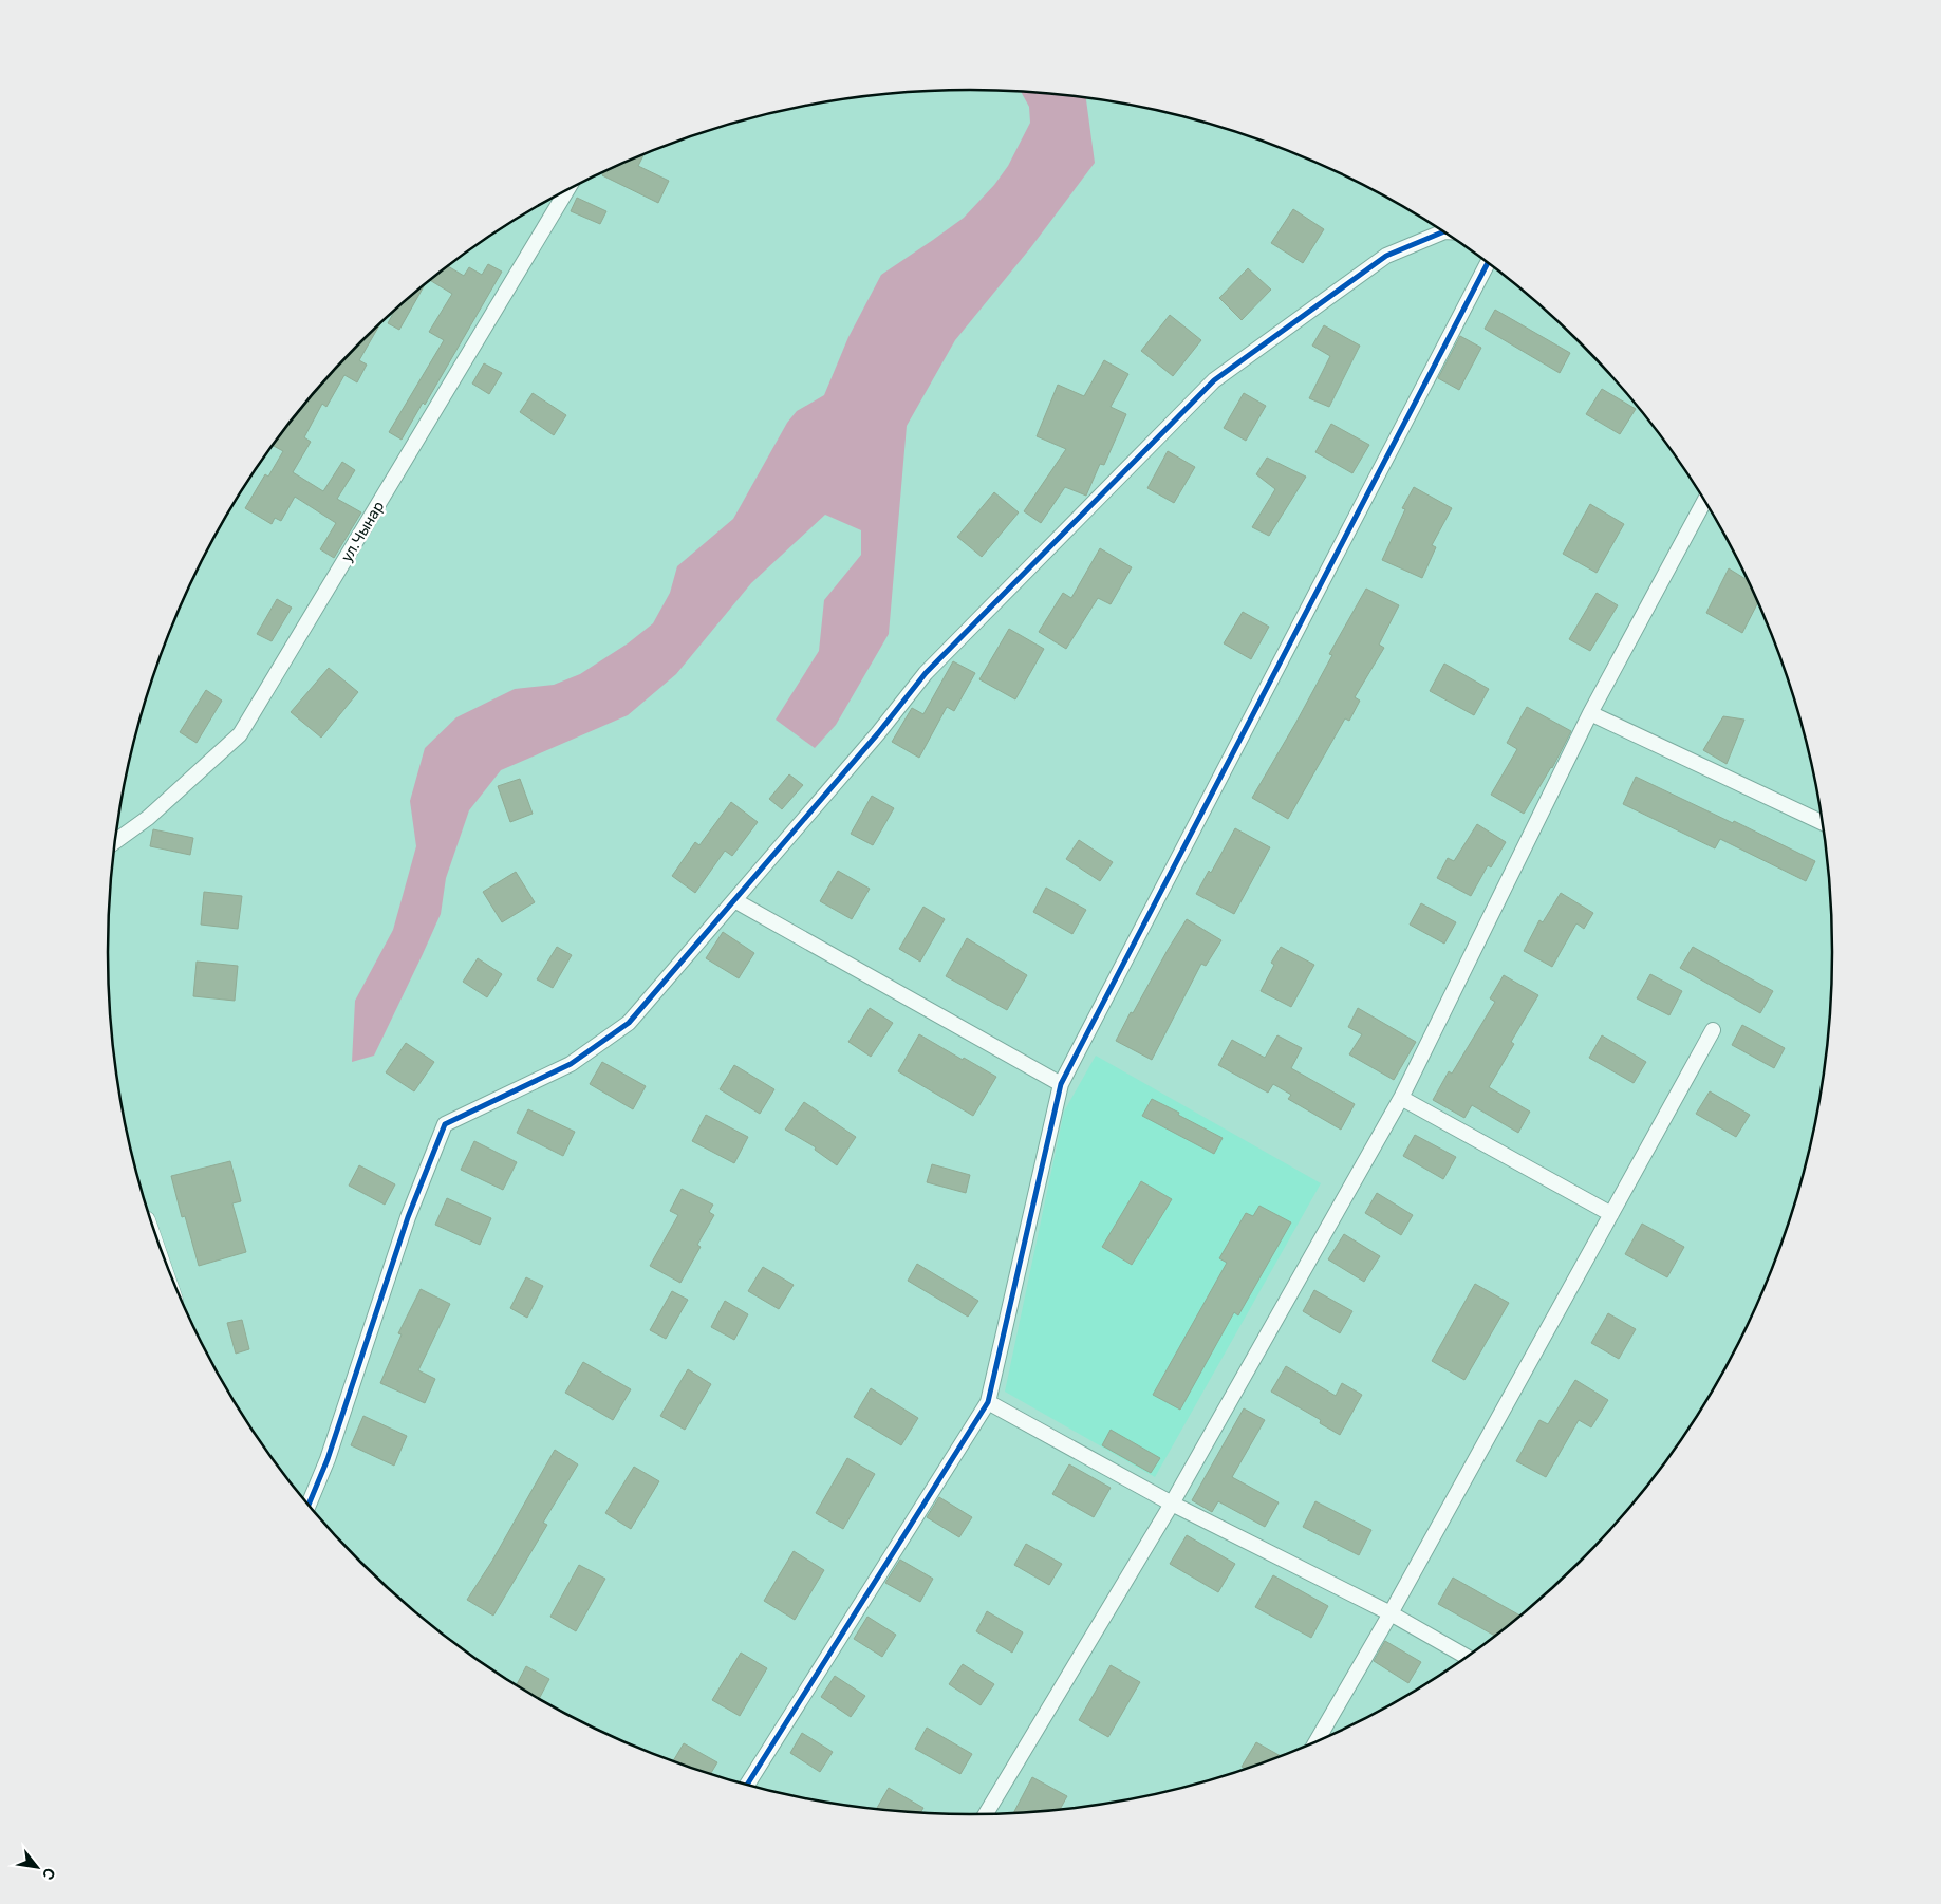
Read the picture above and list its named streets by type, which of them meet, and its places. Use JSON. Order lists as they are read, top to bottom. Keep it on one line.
{"streets":{"street":["ул.Чынар"]},"north":"bottom right"}
